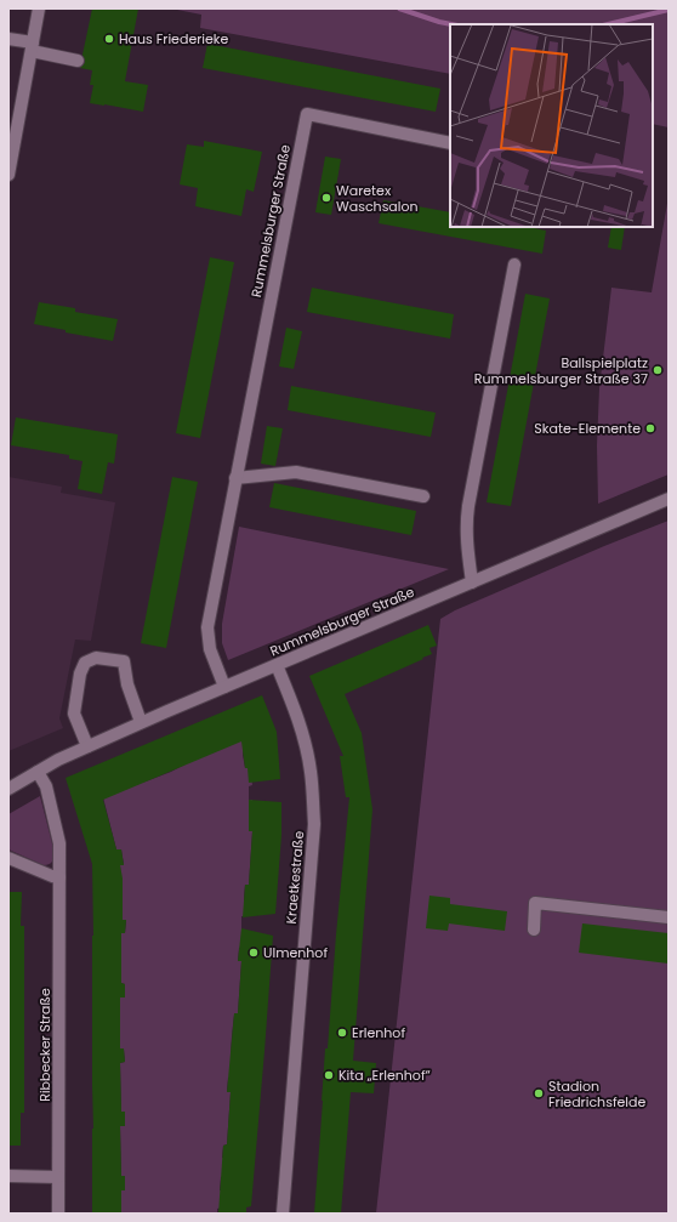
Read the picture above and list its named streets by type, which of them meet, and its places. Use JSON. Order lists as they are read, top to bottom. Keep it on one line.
{"streets":{"street":["Rummelsburger Straße","Kraetkestraße","Ribbecker Straße"]},"crossings":[["Rummelsburger Straße","Kraetkestraße"],["Rummelsburger Straße","Ribbecker Straße"]],"places":["Haus Friederieke","Waretex Waschsalon","Ballspielplatz Rummelsburger Straße 37","Skate-Elemente","Ulmenhof","Erlenhof","Kita „Erlenhof“","Stadion Friedrichsfelde"]}
